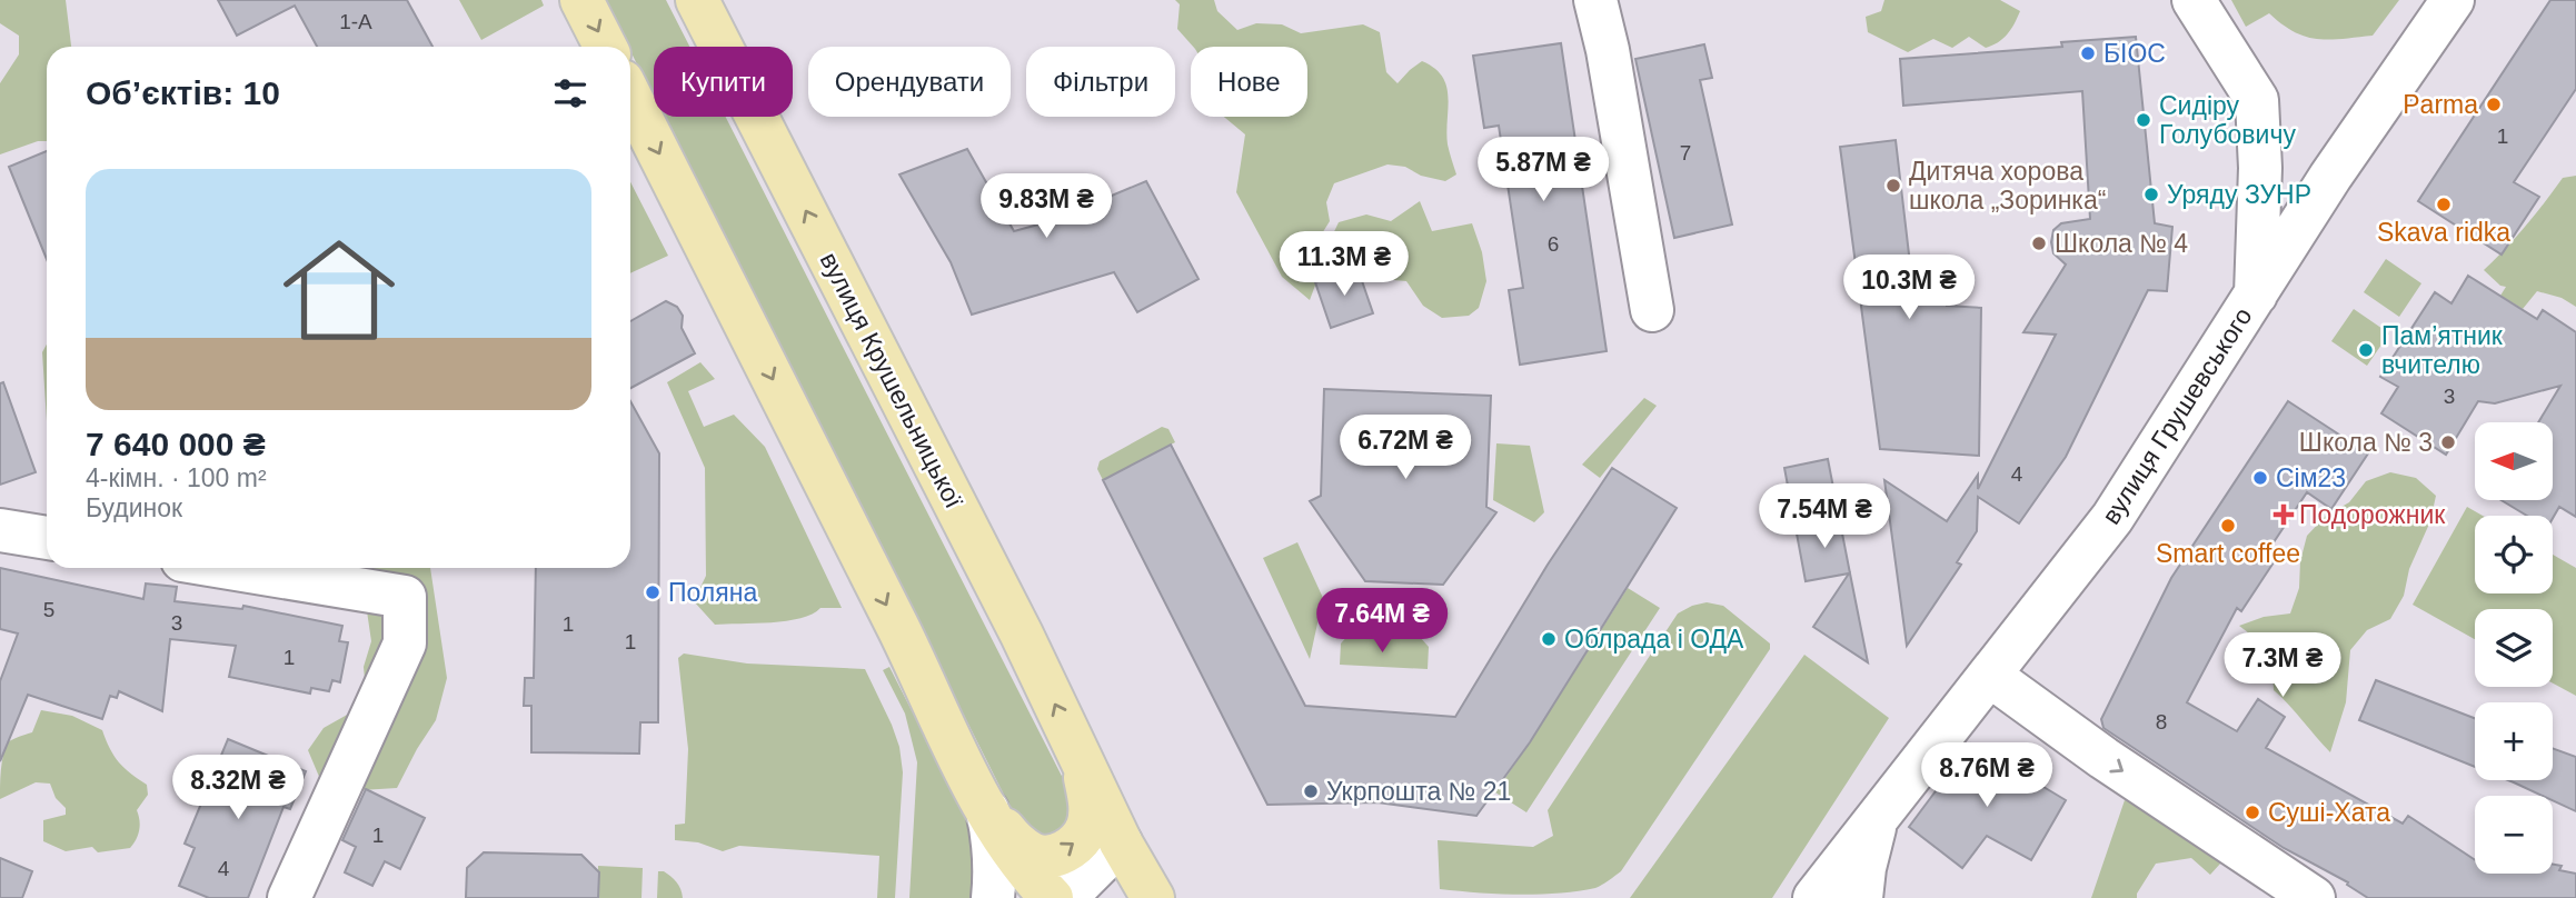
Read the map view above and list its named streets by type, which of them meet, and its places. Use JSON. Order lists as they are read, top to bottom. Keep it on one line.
{"streets":{"main road":["вулиця Крушельницької"],"street":["вулиця Грушевського"]},"places":{"other":["БІОС","Parma","Сидіру Голубовичу","Дитяча хорова школа „Зоринка“","Уряду ЗУНР","Skava ridka","Школа № 4","Пам’ятник вчителю","Школа № 3","Сім23","Smart coffee","Поляна","Облрада і ОДА","Укрпошта № 21","Суші-Хата"],"health":["Подорожник"]},"house_numbers":["1-А","1","7","6","3","4","5","3","1","1","1","8","1","4"],"north":"left","page":{"chip":["Купити","Орендувати","Фільтри","Нове"],"heading":"Об’єктів: 10","price":["5.87M ₴","9.83M ₴","11.3M ₴","10.3M ₴","6.72M ₴","7.54M ₴","7.64M ₴","7.3M ₴","8.76M ₴","8.32M ₴"],"list":[{"name":"7 640 000 ₴","note":"4-кімн. · 100 m² · Будинок"}],"map_buttons":["+","−"]}}
